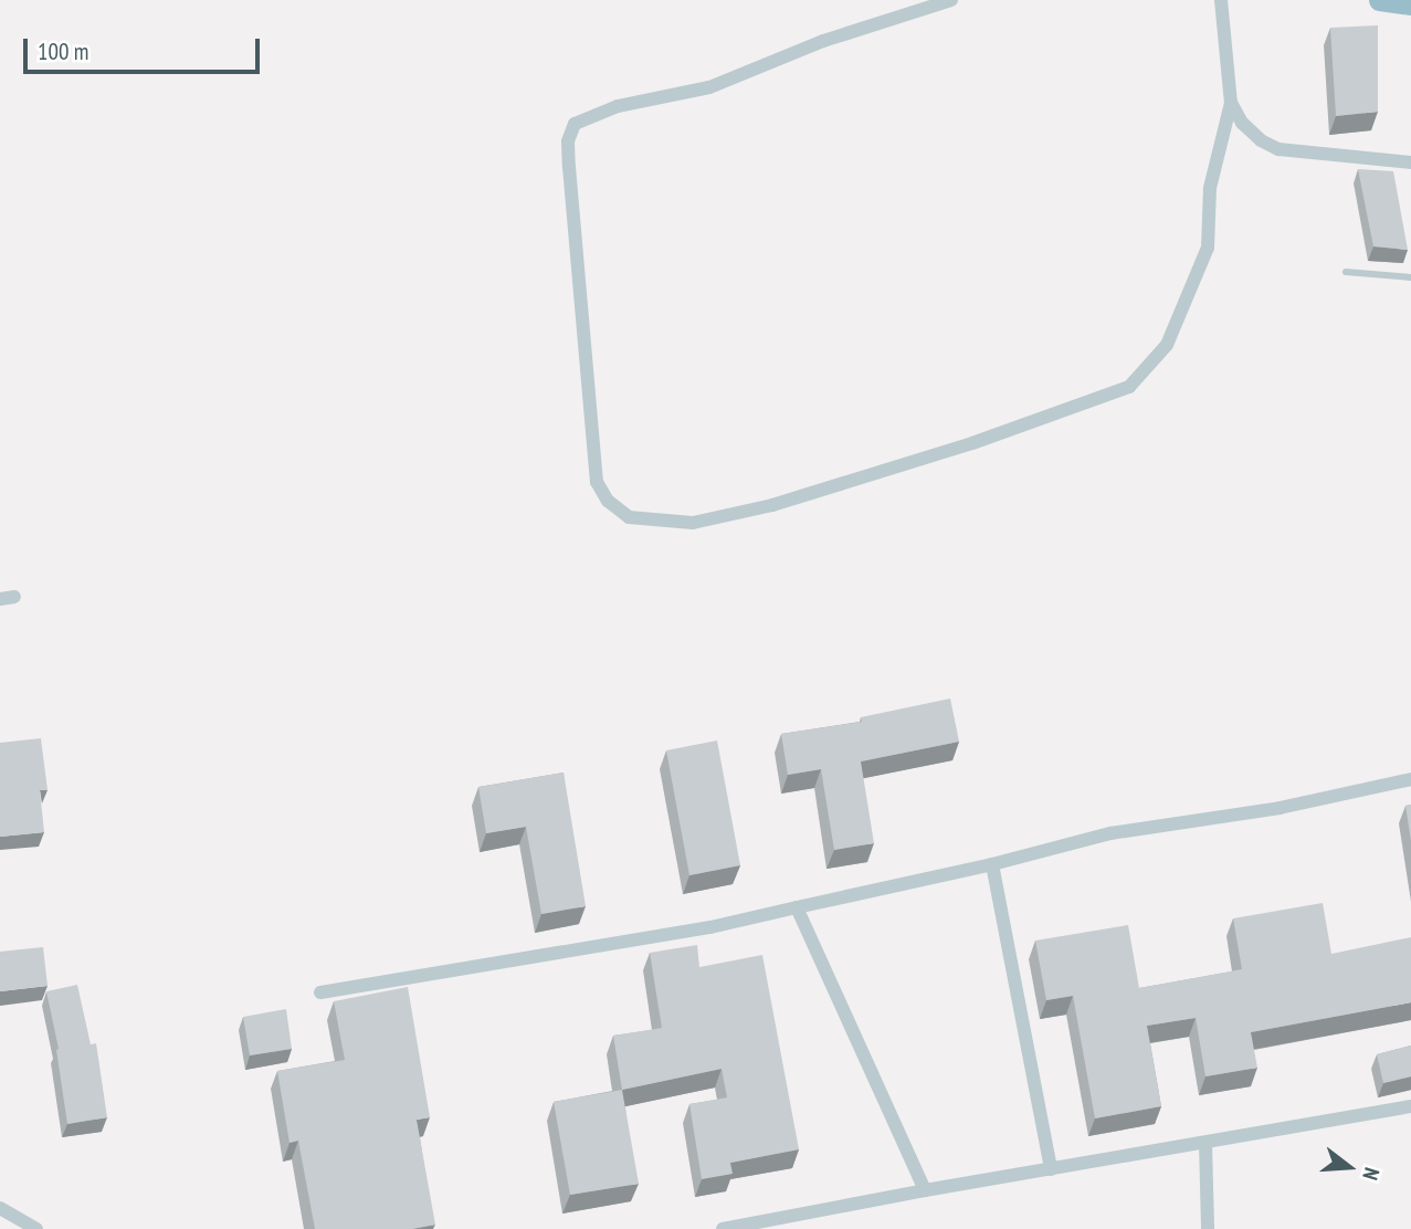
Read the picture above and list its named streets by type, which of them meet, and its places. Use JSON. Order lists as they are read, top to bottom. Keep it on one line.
{"scale_bar":"100 m","north":"right"}
